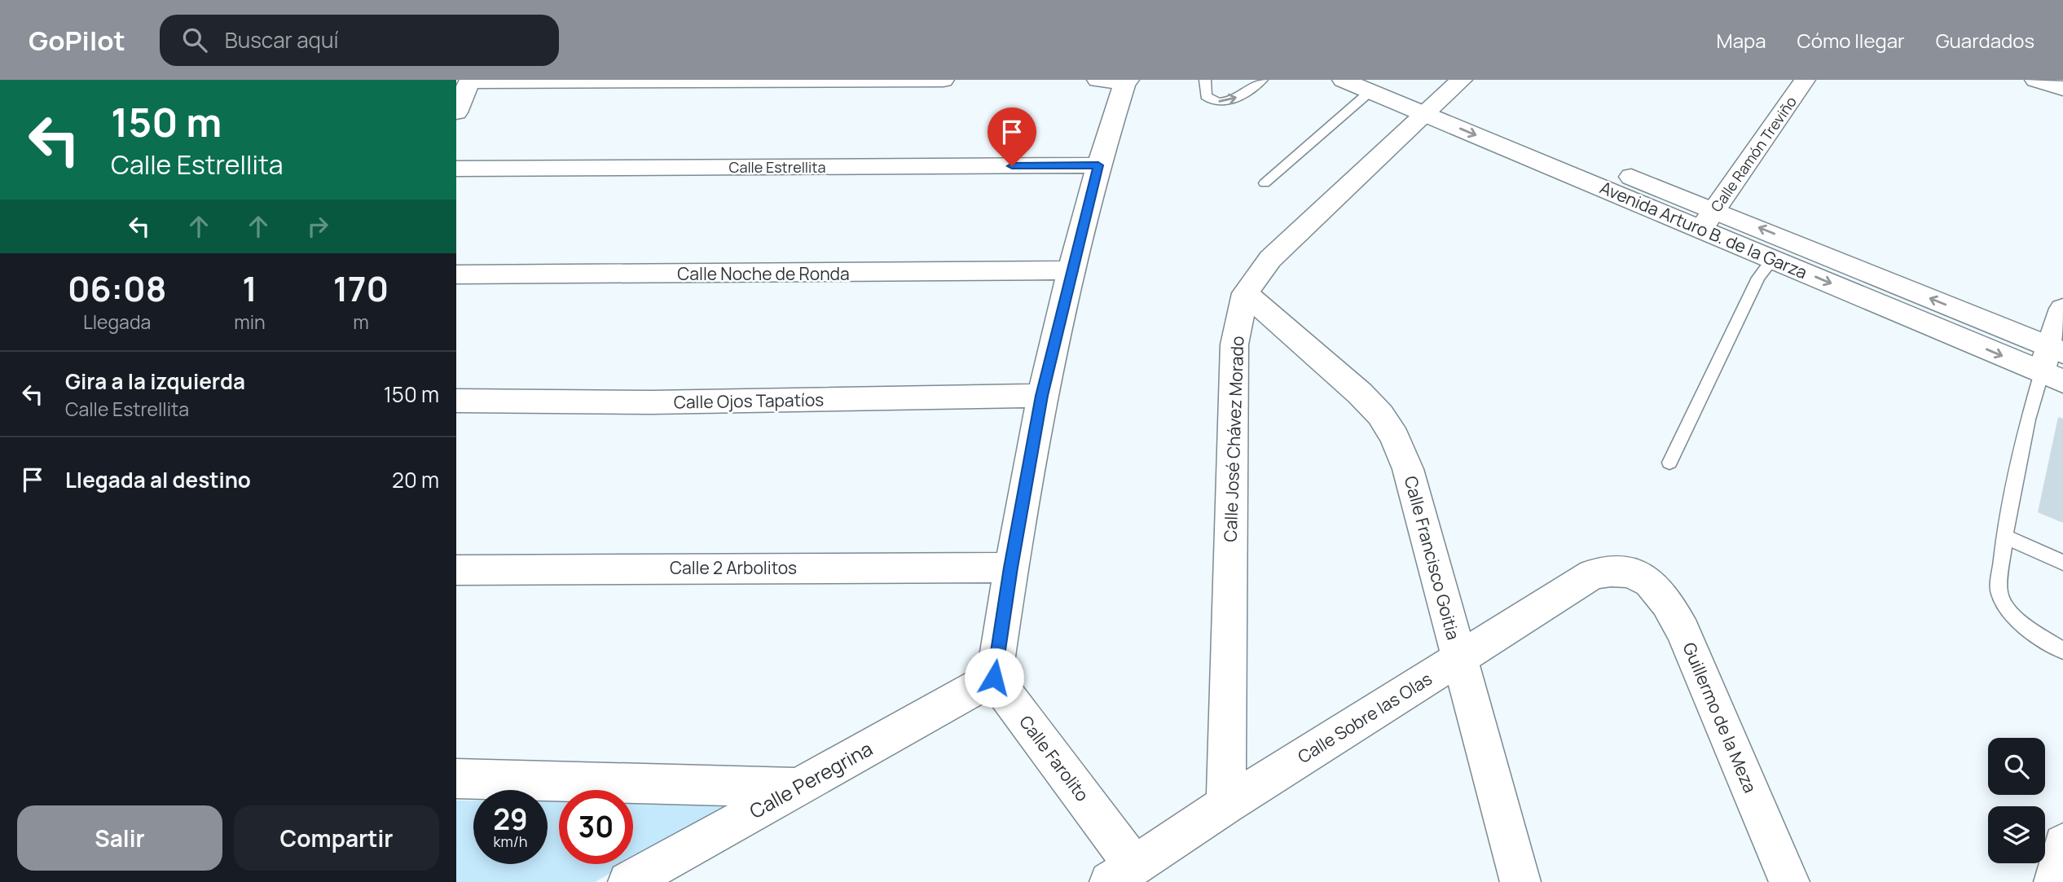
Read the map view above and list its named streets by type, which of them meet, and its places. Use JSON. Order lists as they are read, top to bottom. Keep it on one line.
{"streets":{"street":["Calle Ramón Treviño","Calle Estrellita","Avenida Arturo B. de la Garza","Calle Noche de Ronda","Calle Ojos Tapatíos","Calle José Chávez Morado","Calle Francisco Goitia","Calle 2 Arbolitos","Calle Sobre las Olas","Guillermo de la Meza","Calle Farolito","Calle Peregrina"]},"crossings":[["Calle Ramón Treviño","Avenida Arturo B. de la Garza"],["Avenida Arturo B. de la Garza","Calle José Chávez Morado"],["Calle José Chávez Morado","Calle Francisco Goitia"],["Calle José Chávez Morado","Calle Sobre las Olas"],["Calle Francisco Goitia","Calle Sobre las Olas"],["Calle Sobre las Olas","Guillermo de la Meza"],["Calle Sobre las Olas","Calle Farolito"],["Calle Farolito","Calle Peregrina"]],"page":{"header":"GoPilot","search":"Buscar aquí","nav":["Mapa","Cómo llegar","Guardados"],"turn":["150 m","Calle Estrellita"],"eta":["06:08","Llegada","1","min","170","m"],"list":[{"name":"Gira a la izquierda","note":"Calle Estrellita","value":"150 m"},{"name":"Llegada al destino","value":"20 m"}],"speed":"29 km/h","limit":"30","buttons":["Salir","Compartir"]}}
